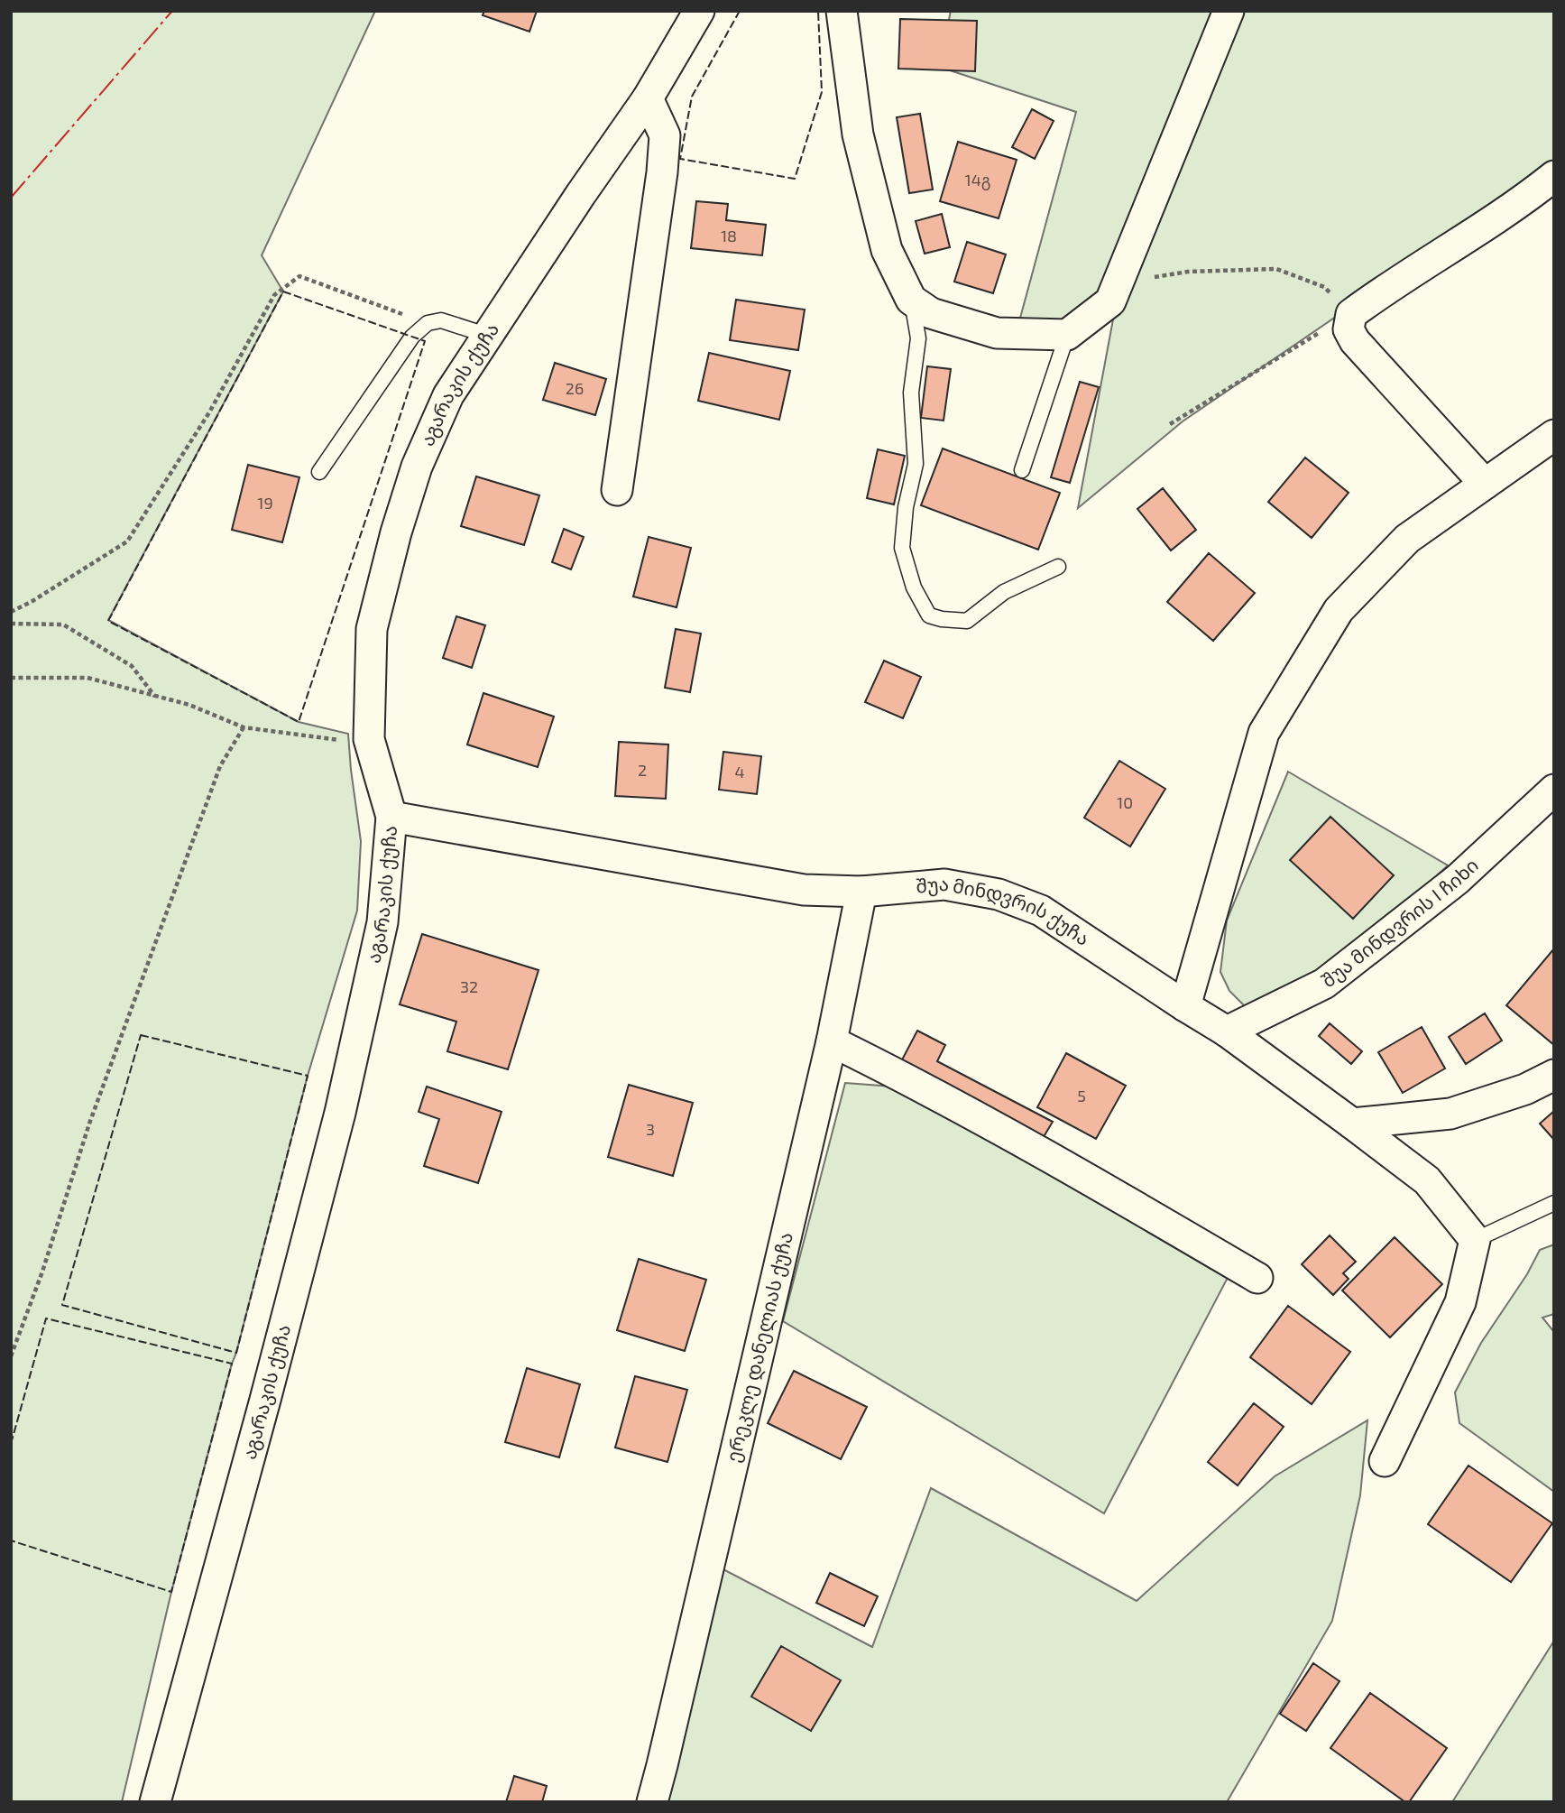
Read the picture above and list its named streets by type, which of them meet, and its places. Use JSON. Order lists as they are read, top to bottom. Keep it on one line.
{"streets":{"street":["აგარაკის ქუჩა","შუა მინდვრის ქუჩა","შუა მინდვრის I ჩიხი","ერეკლე დანელიას ქუჩა"]},"crossings":[["აგარაკის ქუჩა","შუა მინდვრის ქუჩა"],["შუა მინდვრის ქუჩა","შუა მინდვრის I ჩიხი"],["შუა მინდვრის ქუჩა","ერეკლე დანელიას ქუჩა"]],"house_numbers":["14გ","18","26","19","2","4","10","32","5","3"]}
